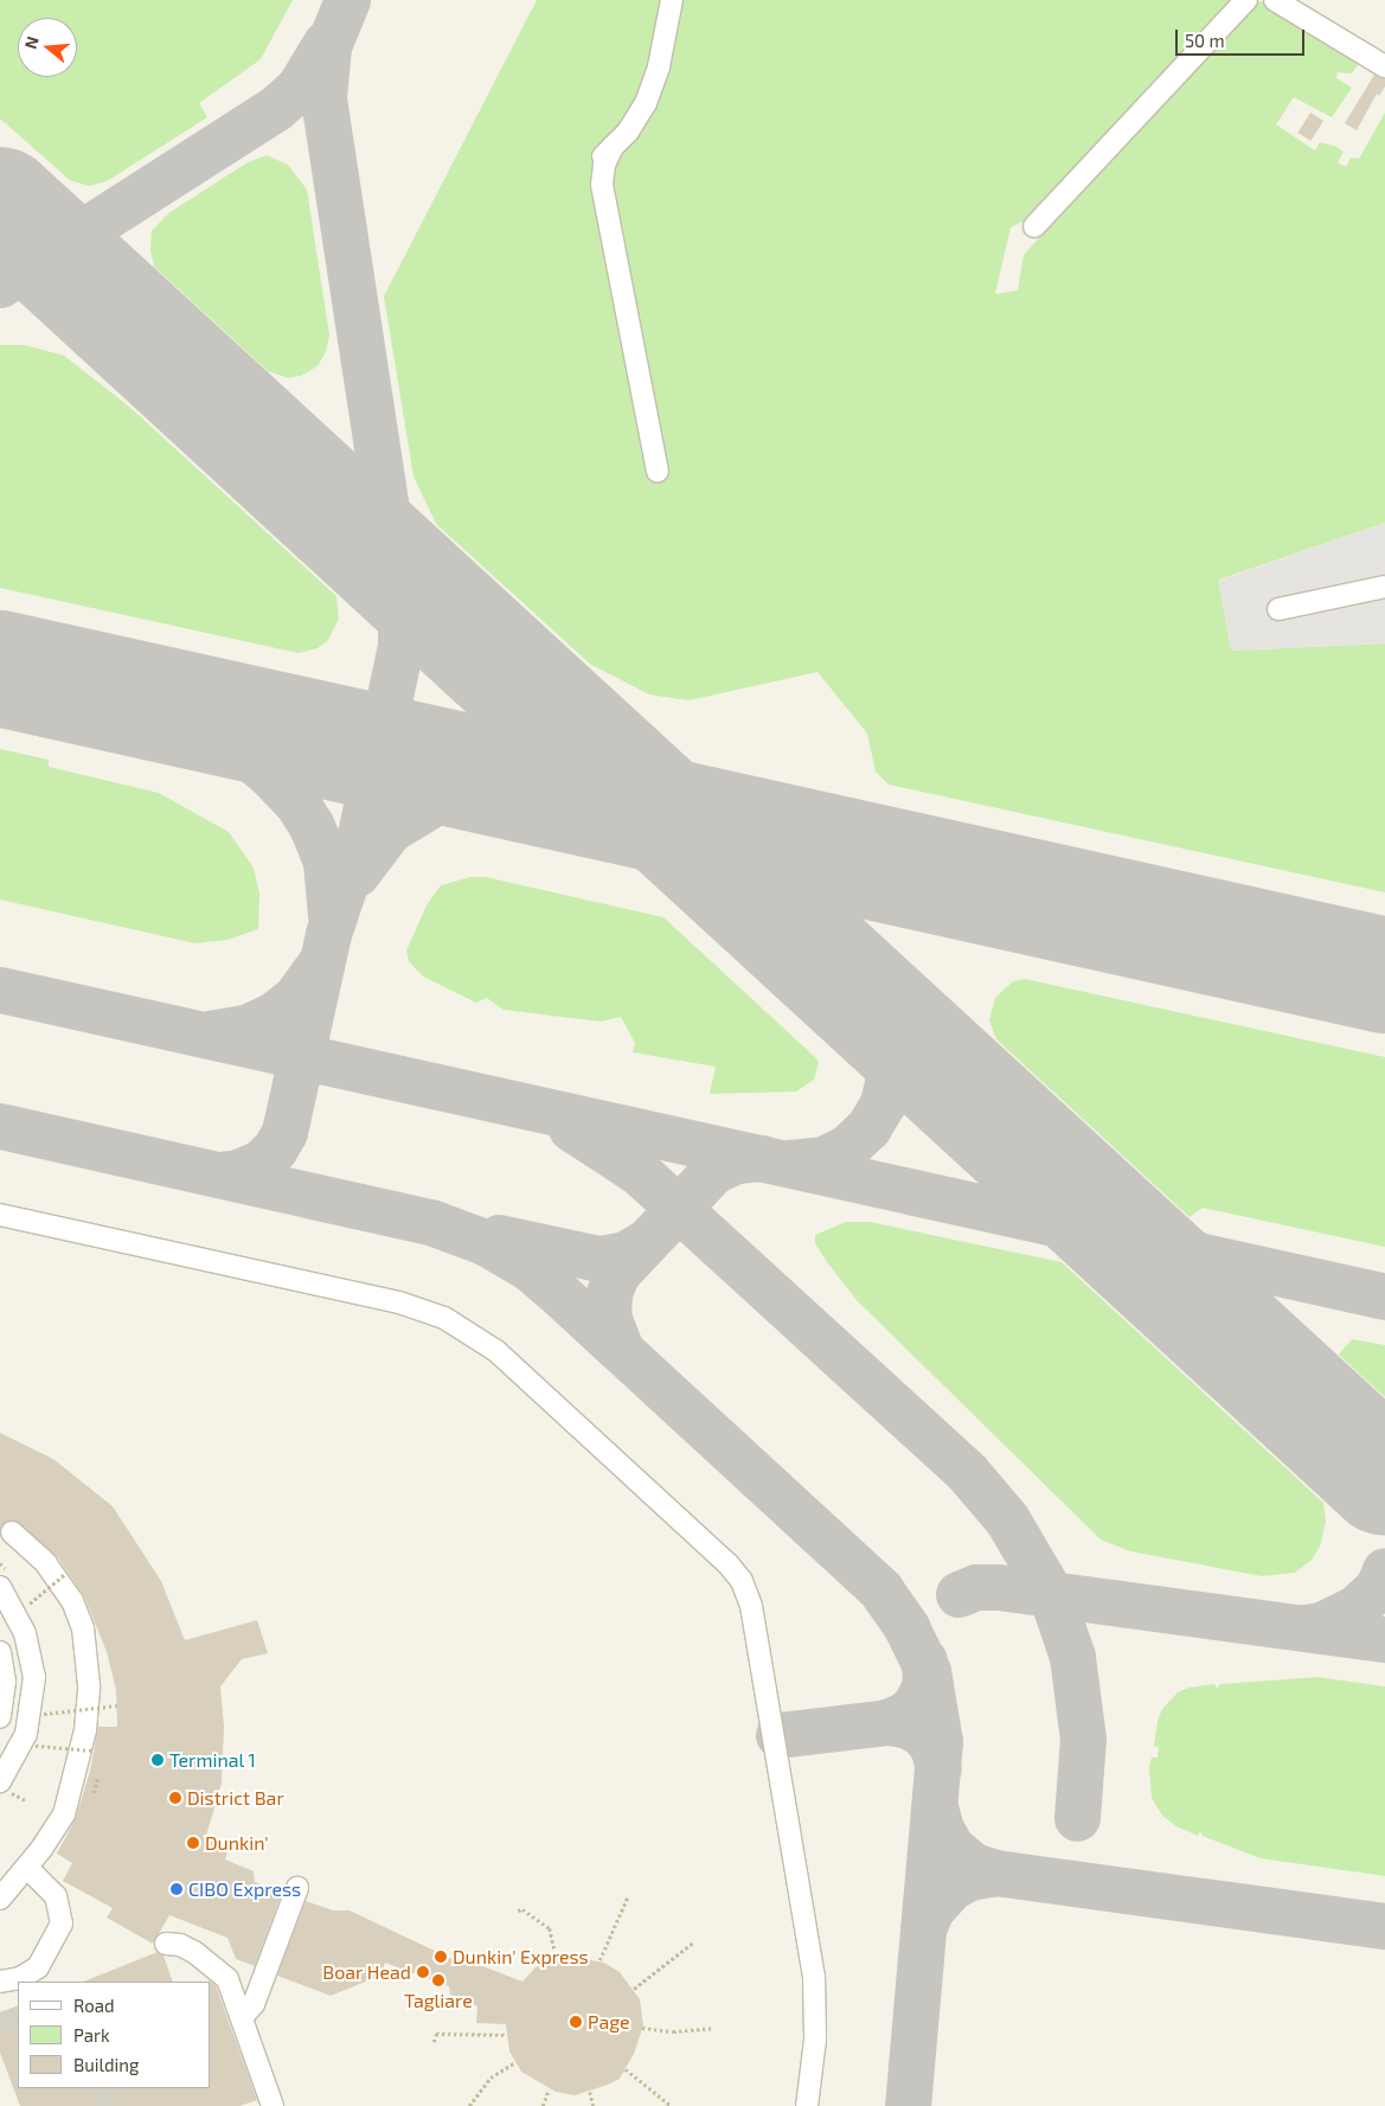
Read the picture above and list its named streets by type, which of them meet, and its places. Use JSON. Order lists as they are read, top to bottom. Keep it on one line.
{"places":["Terminal 1","District Bar","Dunkin'","CIBO Express","Dunkin' Express","Boar Head","Tagliare","Page"],"legend":["Road","Park","Building"],"scale_bar":"50 m","north":"left"}
